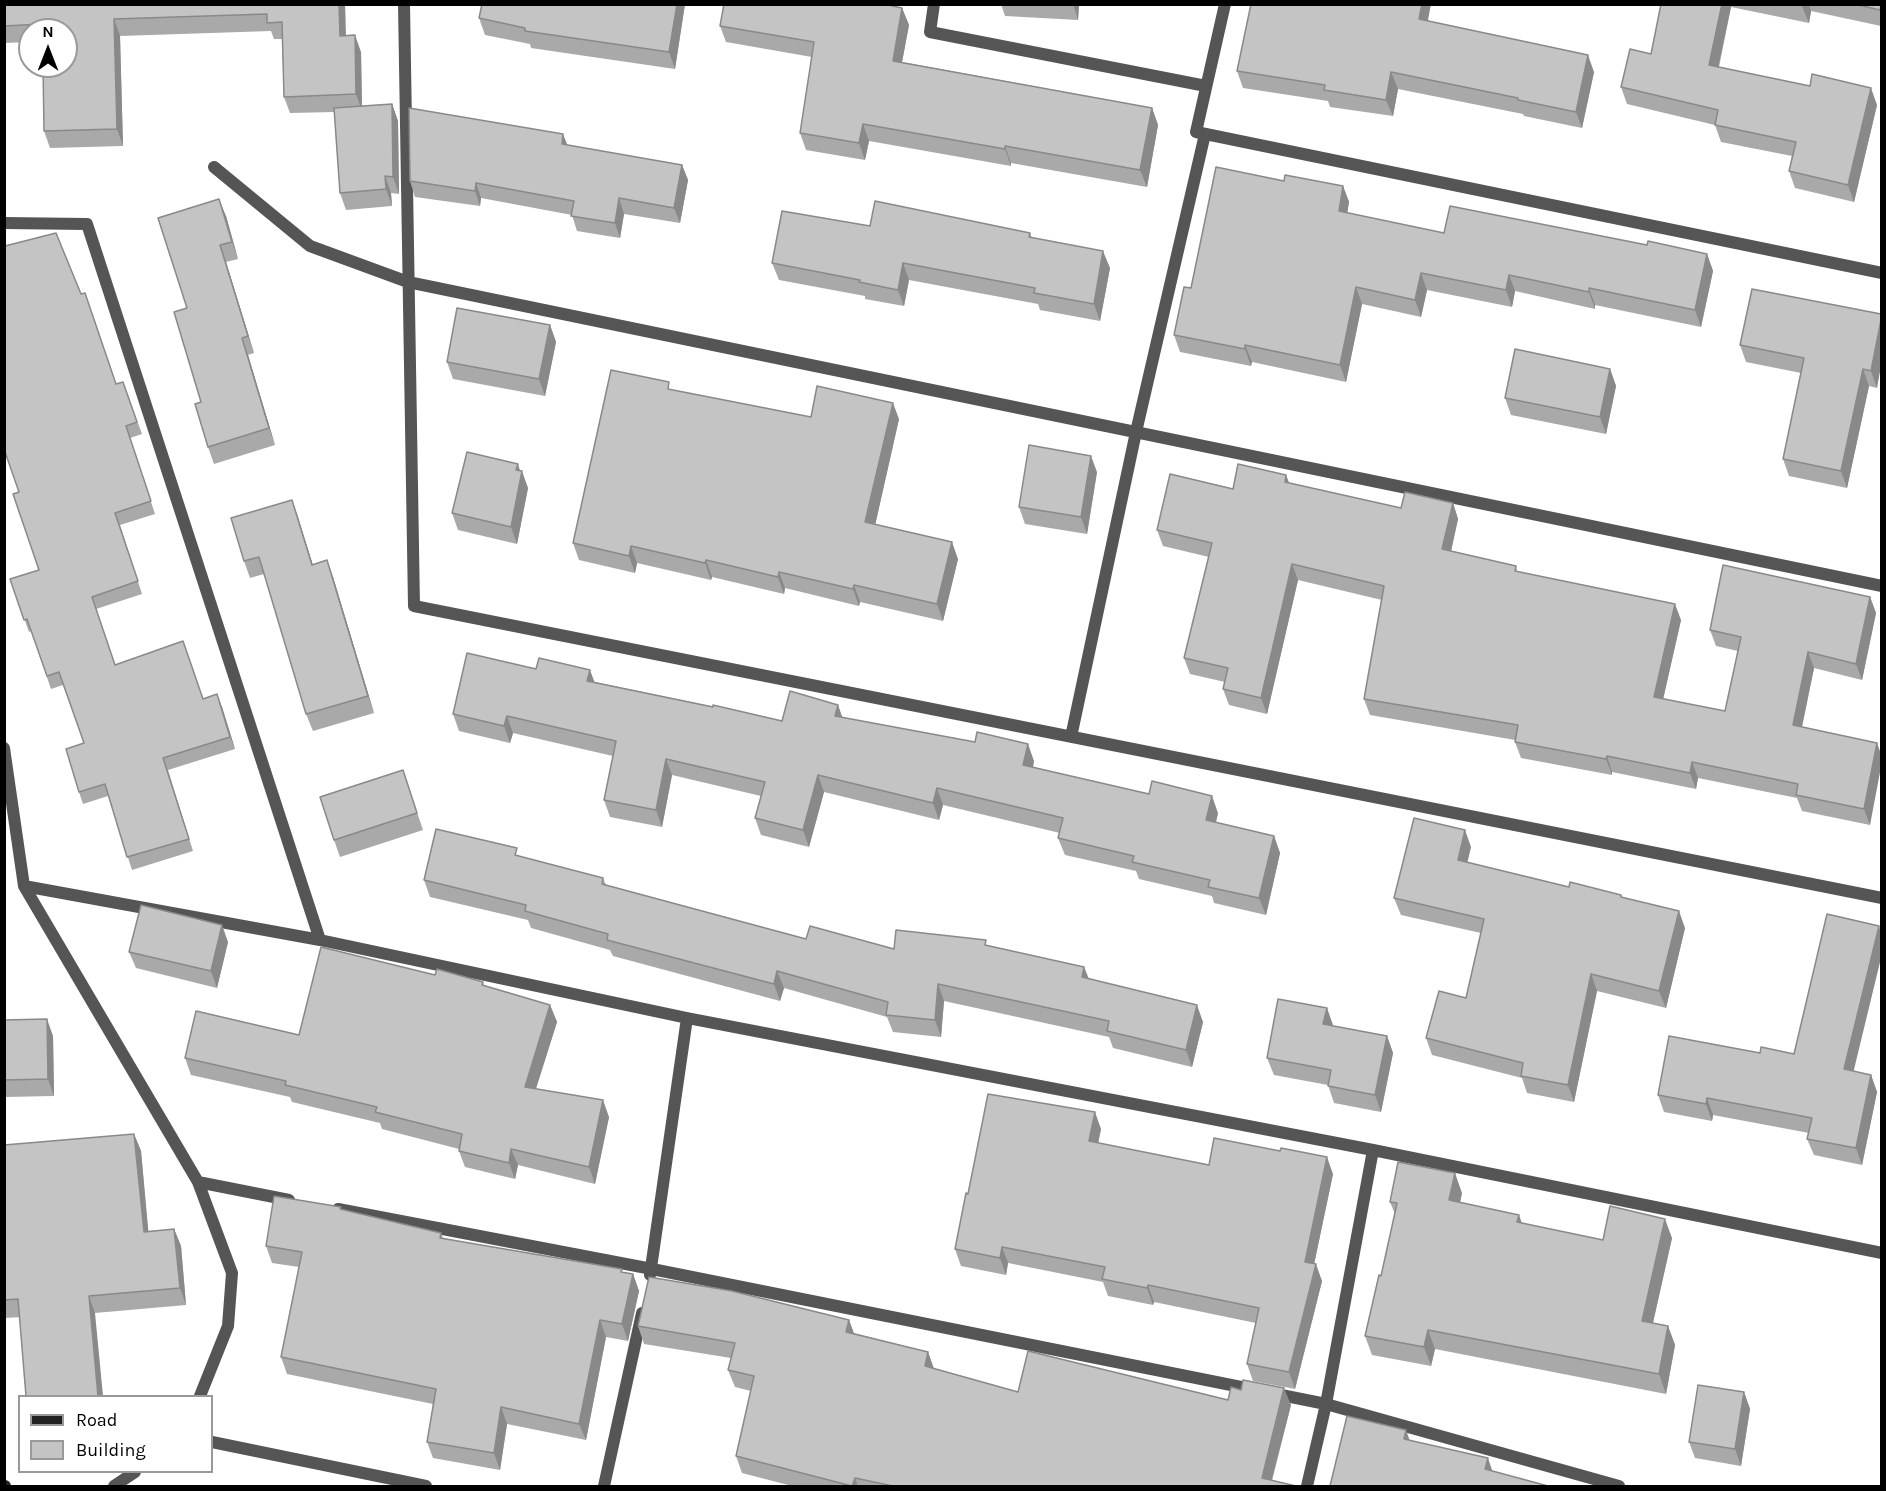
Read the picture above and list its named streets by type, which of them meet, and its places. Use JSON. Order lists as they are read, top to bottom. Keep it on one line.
{"legend":["Road","Building"],"north":"top"}
